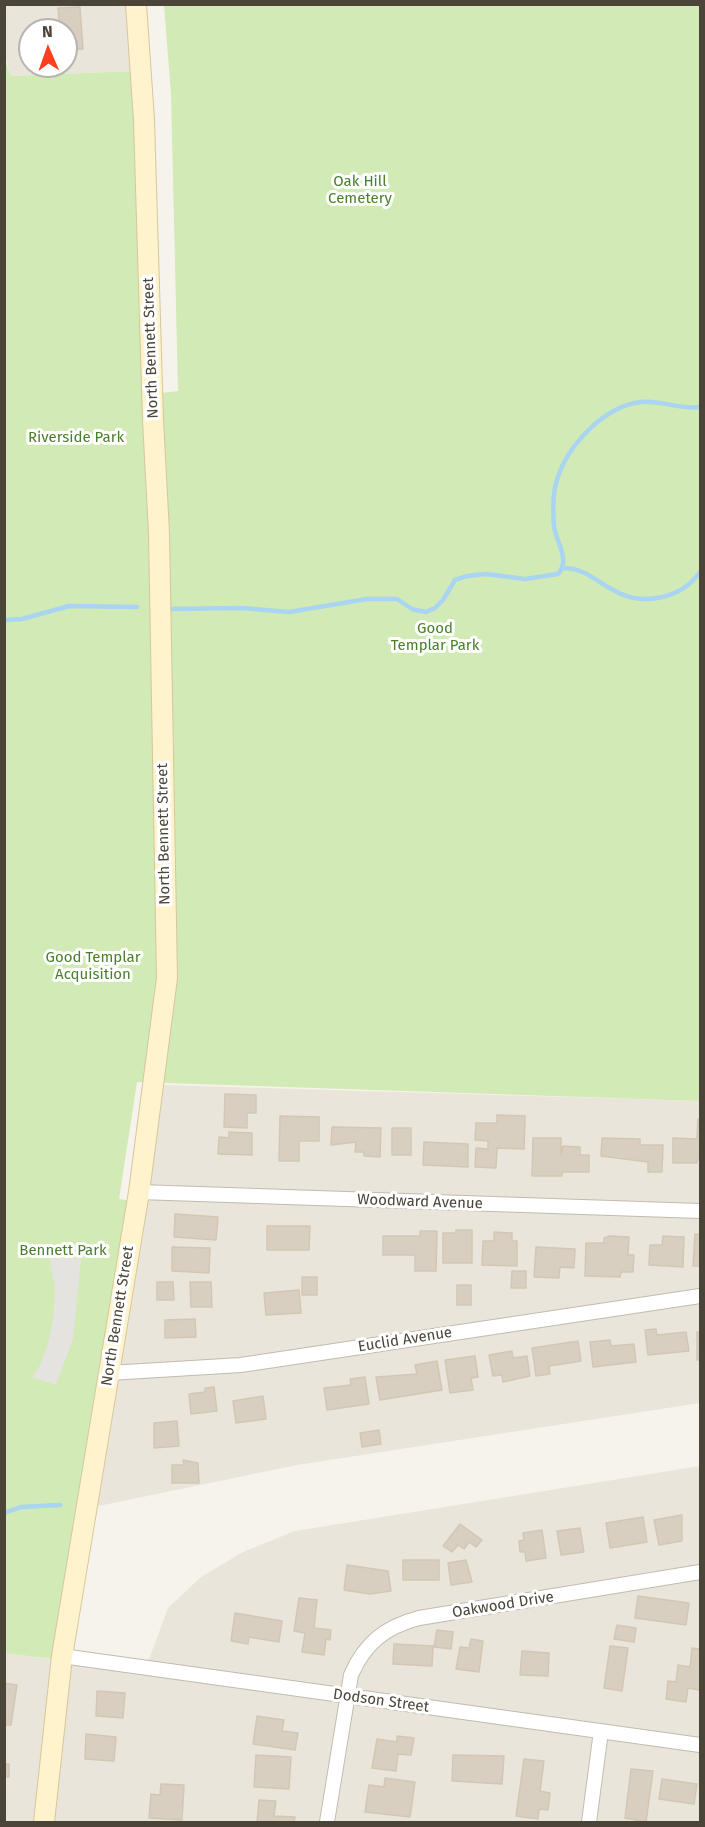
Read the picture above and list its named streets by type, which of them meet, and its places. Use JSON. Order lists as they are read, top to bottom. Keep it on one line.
{"streets":{"main road":["North Bennett Street"],"street":["Woodward Avenue","Euclid Avenue","Oakwood Drive","Dodson Street"]},"crossings":[["North Bennett Street","Woodward Avenue"],["North Bennett Street","Euclid Avenue"],["North Bennett Street","Dodson Street"],["Oakwood Drive","Dodson Street"]],"parks":["Oak Hill Cemetery","Riverside Park","Good Templar Park","Good Templar Acquisition","Bennett Park"],"north":"top"}
